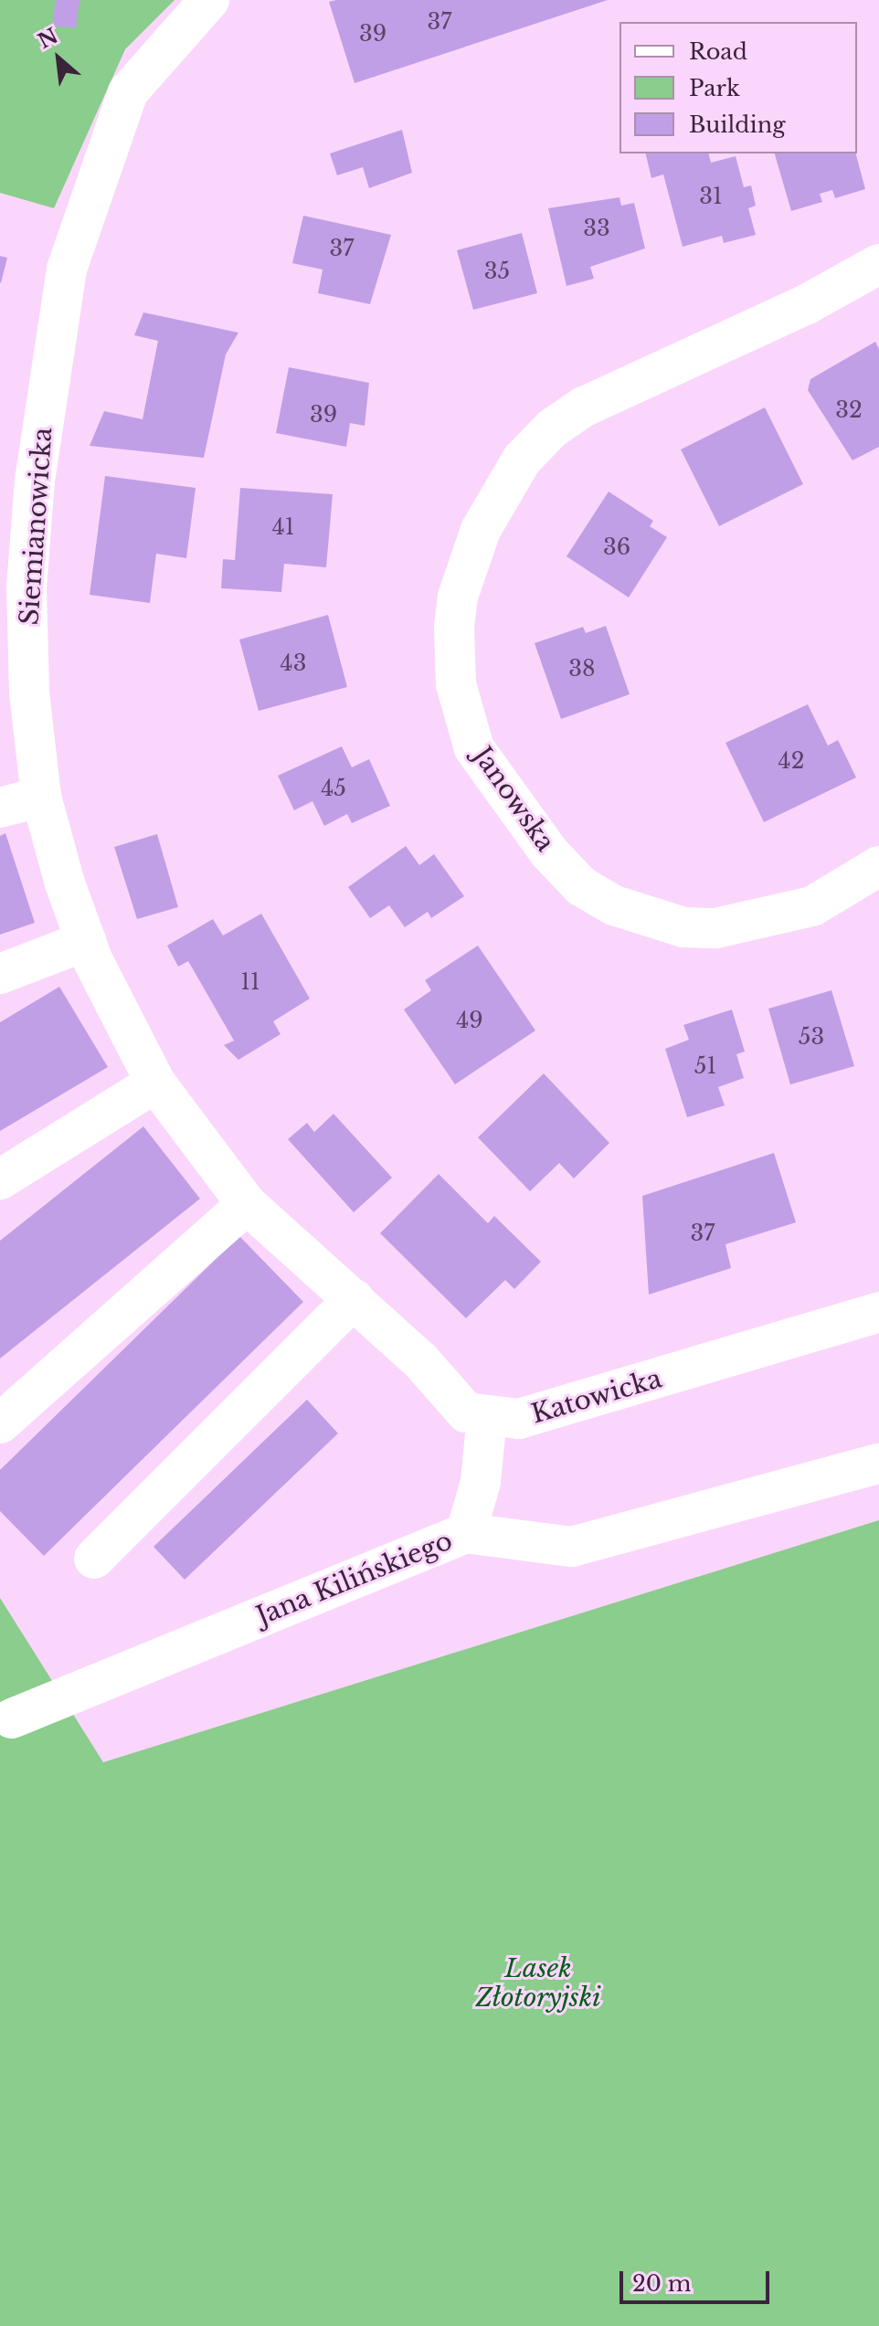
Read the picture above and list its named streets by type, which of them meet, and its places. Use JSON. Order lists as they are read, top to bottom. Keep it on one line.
{"streets":{"street":["Siemianowicka","Janowska","Katowicka","Jana Kilińskiego"]},"crossings":[["Siemianowicka","Katowicka"]],"parks":["Lasek Złotoryjski"],"house_numbers":["37","39","31","33","37","35","32","39","41","36","43","38","42","45","11","49","53","51","37"],"legend":["Road","Park","Building"],"scale_bar":"20 m","north":"top left"}
